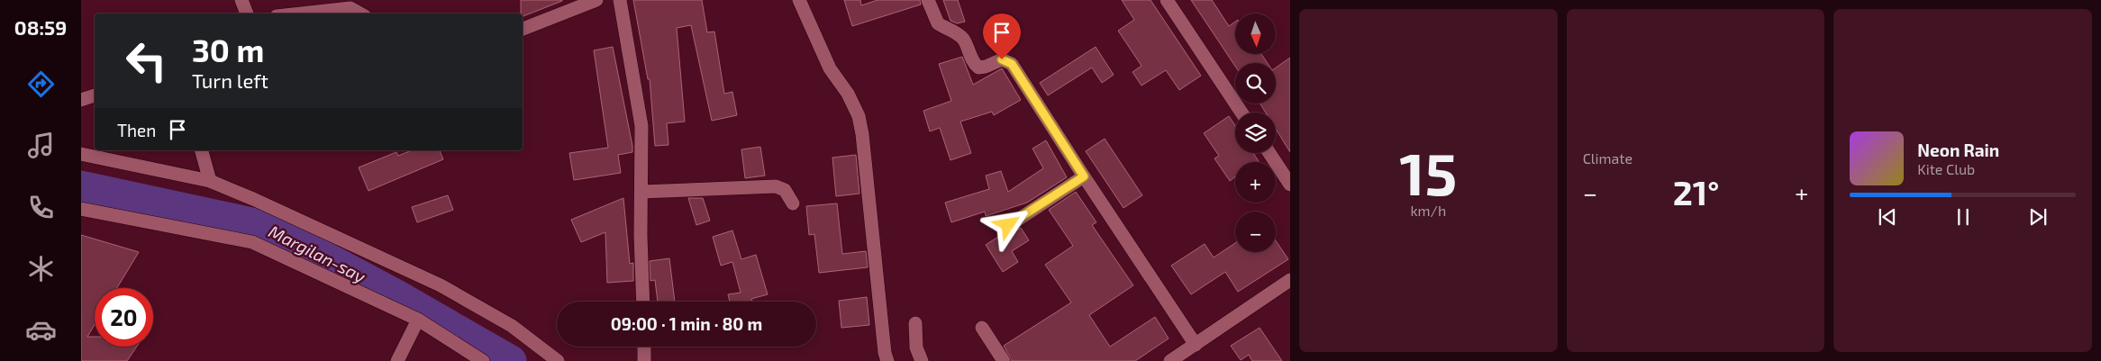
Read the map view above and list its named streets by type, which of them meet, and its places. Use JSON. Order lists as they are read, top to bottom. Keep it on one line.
{"water":["Margilan-say"],"north":"bottom","page":{"tabs":"08:59","tile":[["15","km/h"],"Climate"],"map_buttons":["+","−"],"turn":["30 m","Turn left"],"then":"Then","song":["Neon Rain","Kite Club"],"heat":["−","21°","+"],"limit":"20","trip":"09:00 · 1 min · 80 m"}}
